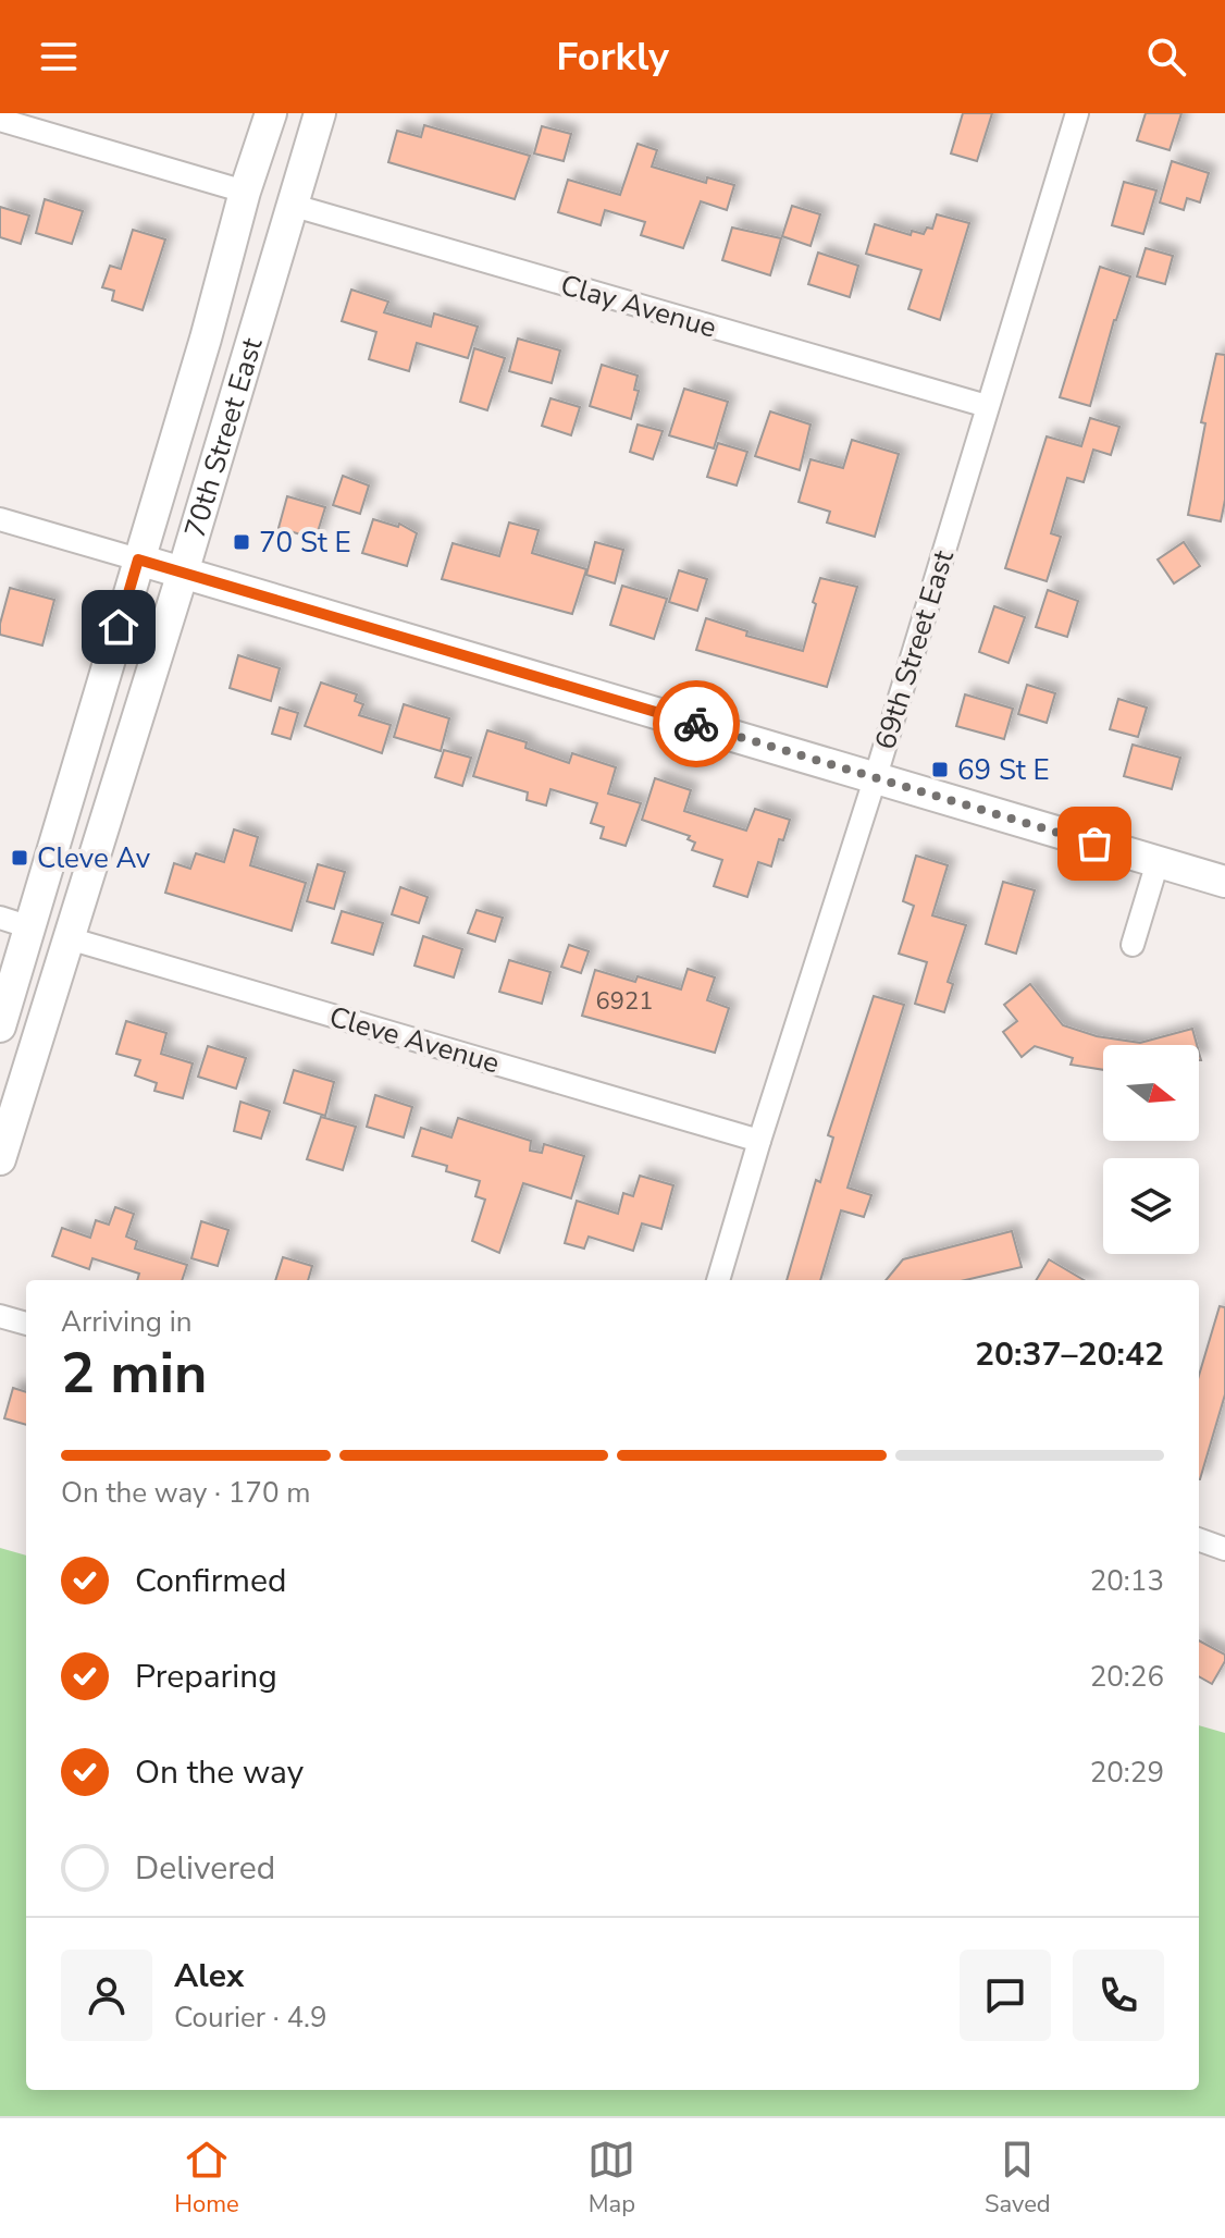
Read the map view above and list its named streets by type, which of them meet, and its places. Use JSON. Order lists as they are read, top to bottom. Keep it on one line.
{"streets":{"main road":["70th Street East"],"street":["Clay Avenue","69th Street East","Cleve Avenue"]},"crossings":[["Clay Avenue","70th Street East"],["Clay Avenue","69th Street East"],["70th Street East","Cleve Avenue"],["69th Street East","Cleve Avenue"]],"places":{"transit":["70 St E","69 St E","Cleve Av"]},"house_numbers":["6921"],"north":"right","page":{"header":"Forkly","heading":["2 min","Arriving in","20:37–20:42"],"panel":["Alex","Courier · 4.9"],"bar":"On the way · 170 m","list":[["Confirmed","20:13"],["Preparing","20:26"],["On the way","20:29"],"Delivered"],"tabs":["Home","Map","Saved"]}}
